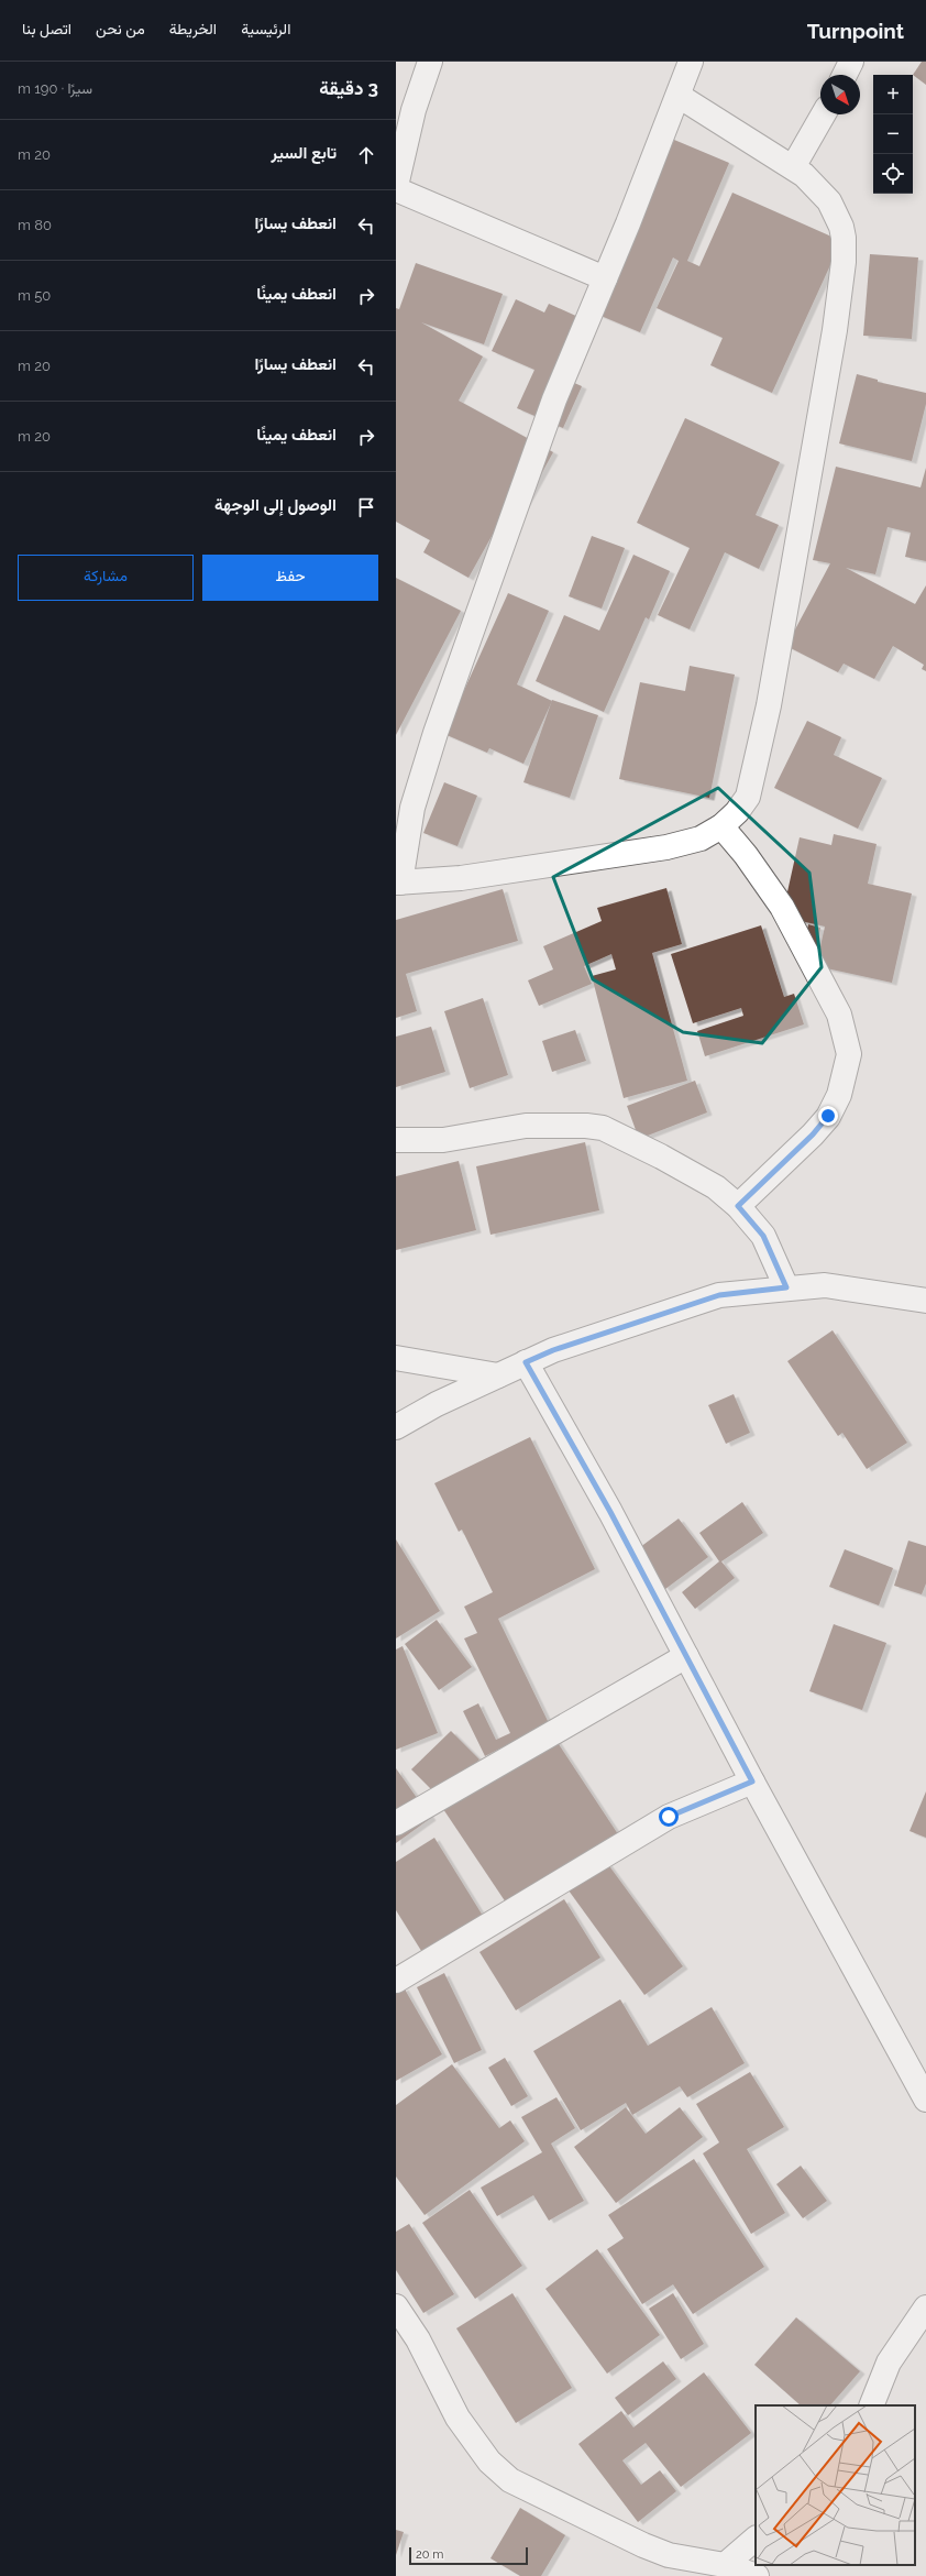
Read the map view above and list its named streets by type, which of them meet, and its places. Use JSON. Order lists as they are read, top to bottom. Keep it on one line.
{"scale_bar":"20 m","north":"bottom right","page":{"header":"Turnpoint","nav":["الرئيسية","الخريطة","من نحن","اتصل بنا"],"heading":["3 دقيقة","سيرًا · 190 m"],"map_buttons":["+","−"],"list":[["تابع السير","20 m"],["انعطف يسارًا","80 m"],["انعطف يمينًا","50 m"],["انعطف يسارًا","20 m"],["انعطف يمينًا","20 m"],"الوصول إلى الوجهة"],"buttons":["حفظ","مشاركة"],"scale":"20 m"}}
